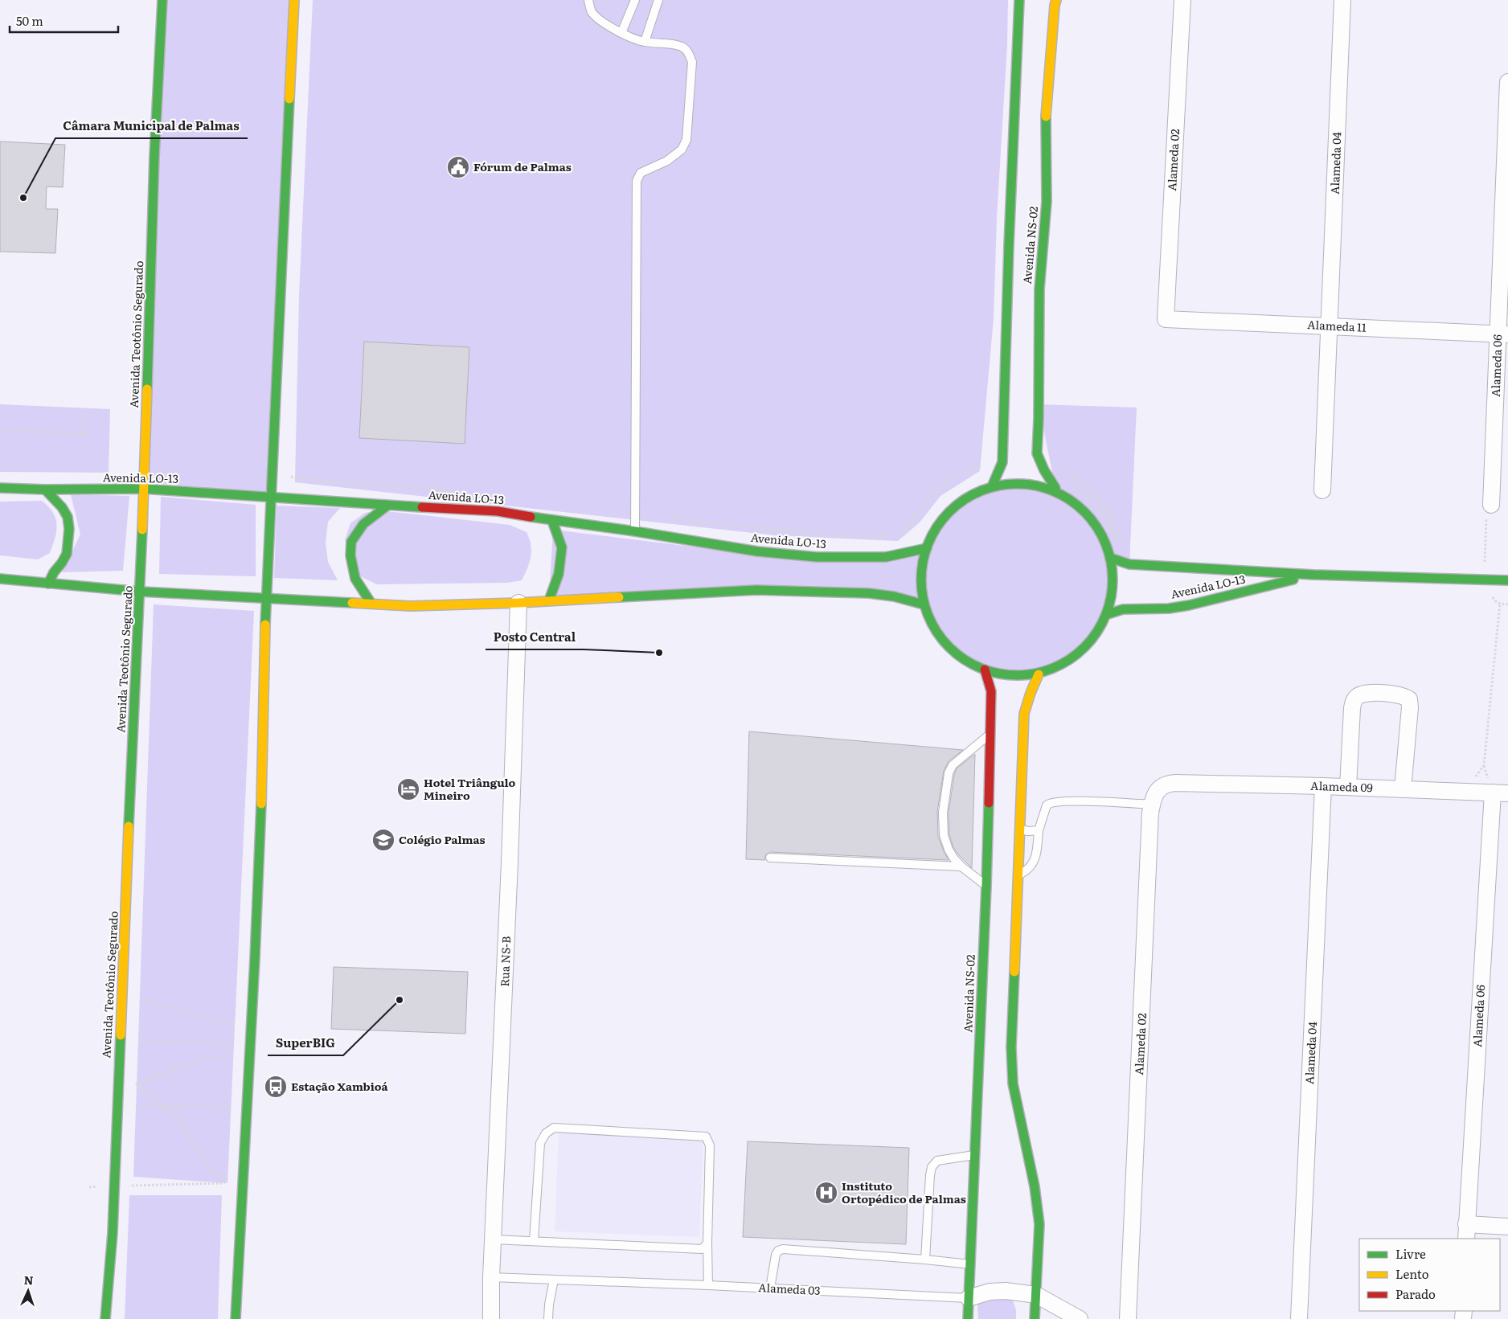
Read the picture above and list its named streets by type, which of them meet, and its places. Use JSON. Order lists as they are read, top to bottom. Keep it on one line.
{"streets":{"street":["Alameda 02","Alameda 04","Avenida NS-02","Alameda 11","Avenida Teotônio Segurado","Alameda 06","Avenida LO-13","Alameda 09","Rua NS-B","Alameda 03"]},"crossings":[["Alameda 02","Alameda 11"],["Alameda 02","Alameda 09"],["Alameda 04","Alameda 11"],["Alameda 04","Alameda 09"],["Avenida NS-02","Alameda 03"],["Alameda 11","Alameda 06"],["Avenida Teotônio Segurado","Avenida LO-13"],["Alameda 06","Alameda 09"],["Rua NS-B","Alameda 03"]],"places":{"public building":["Fórum de Palmas"],"other":["Câmara Municipal de Palmas","Posto Central","SuperBIG"],"hotel":["Hotel Triângulo Mineiro"],"school or university":["Colégio Palmas"],"bus stop":["Estação Xambioá"],"hospital":["Instituto Ortopédico de Palmas"]},"legend":["Livre","Lento","Parado"],"scale_bar":"50 m","north":"top"}
